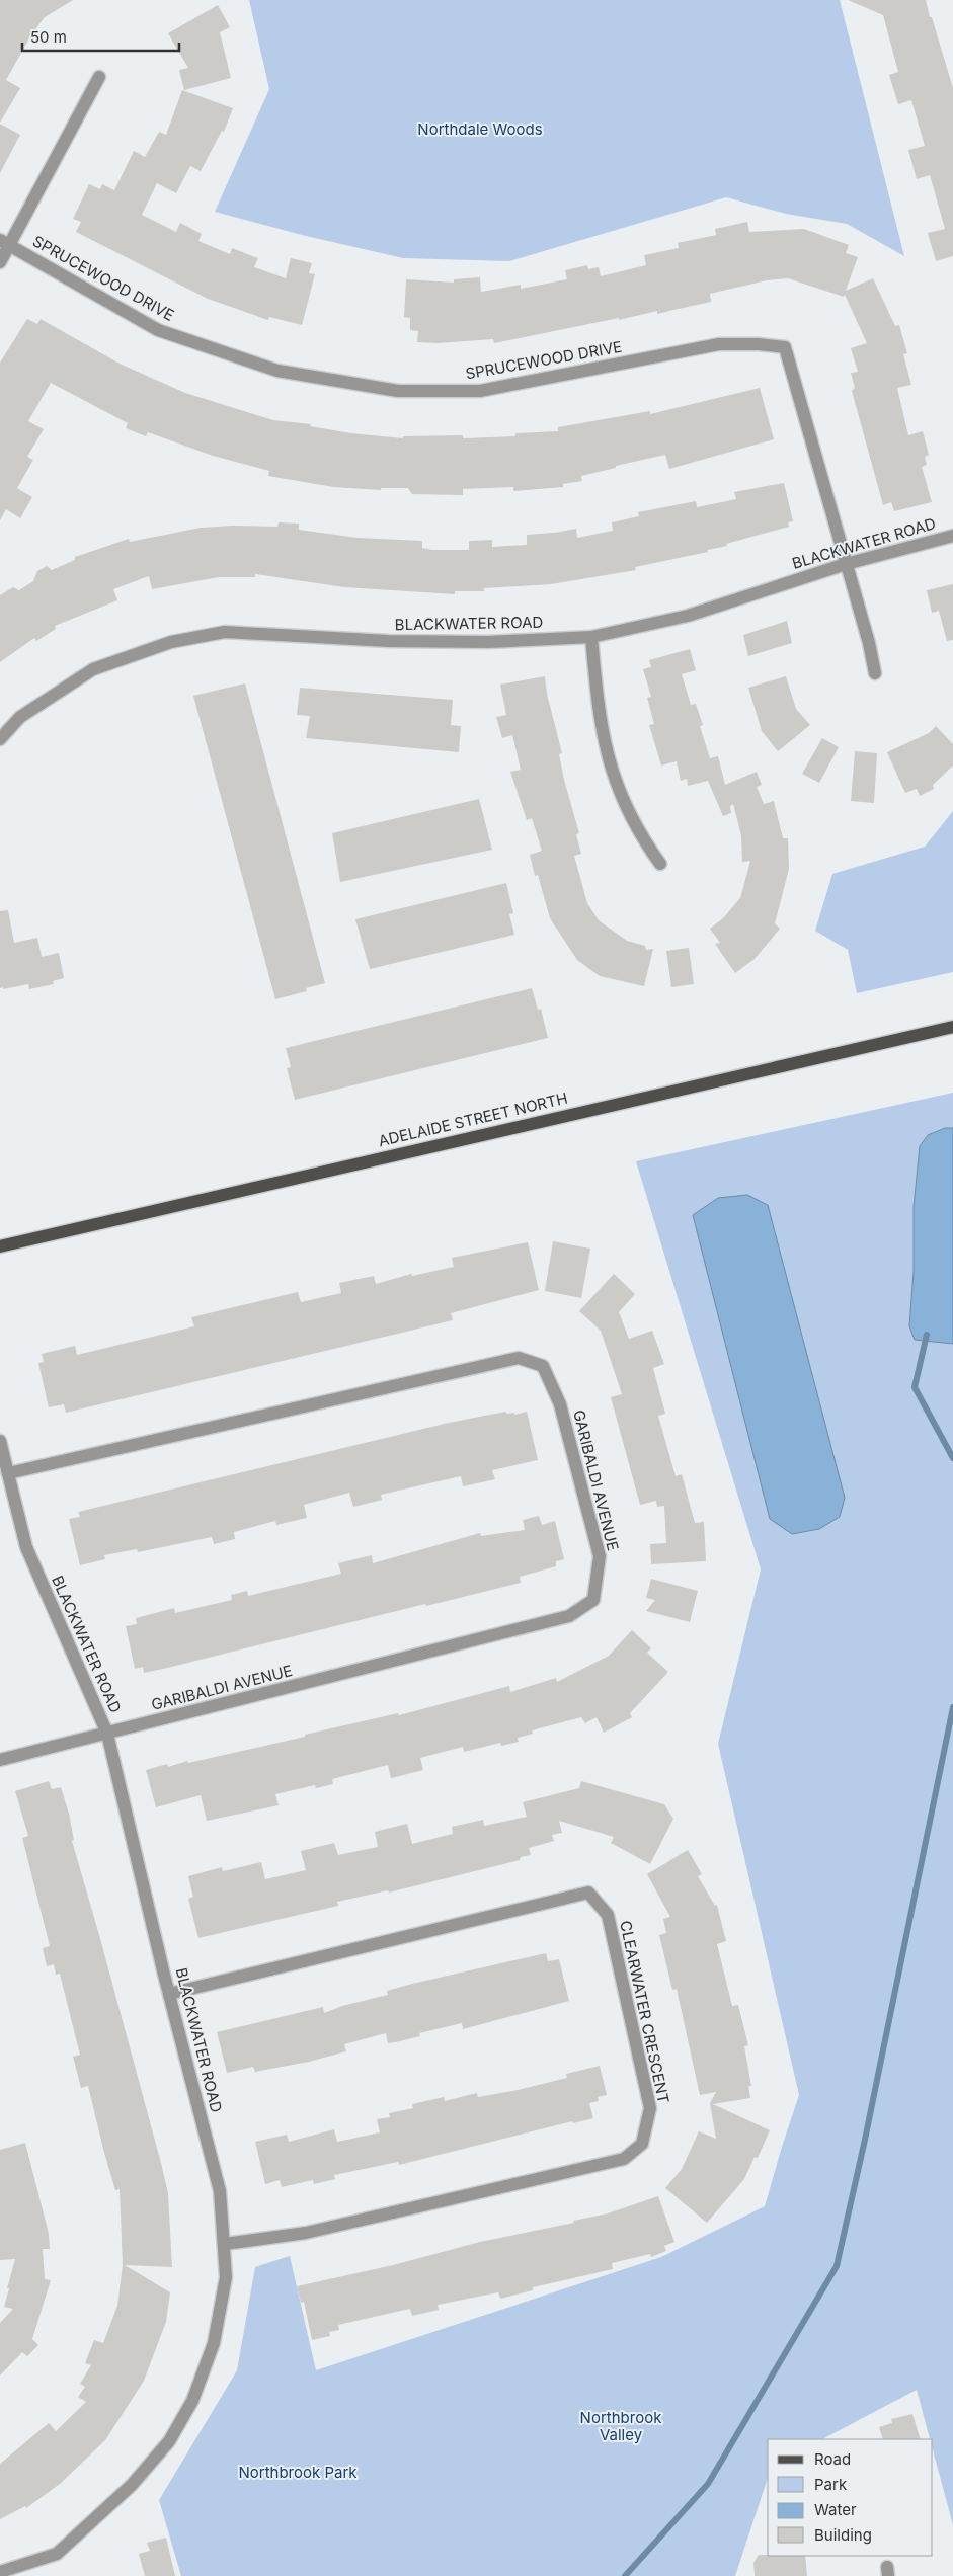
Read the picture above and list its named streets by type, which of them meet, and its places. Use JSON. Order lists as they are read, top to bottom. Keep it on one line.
{"streets":{"main road":["ADELAIDE STREET NORTH"],"street":["SPRUCEWOOD DRIVE","BLACKWATER ROAD","GARIBALDI AVENUE","CLEARWATER CRESCENT"]},"crossings":[["SPRUCEWOOD DRIVE","BLACKWATER ROAD"],["BLACKWATER ROAD","GARIBALDI AVENUE"],["BLACKWATER ROAD","CLEARWATER CRESCENT"]],"parks":["Northdale Woods","Northbrook Valley","Northbrook Park"],"legend":["Road","Park","Water","Building"],"scale_bar":"50 m"}
